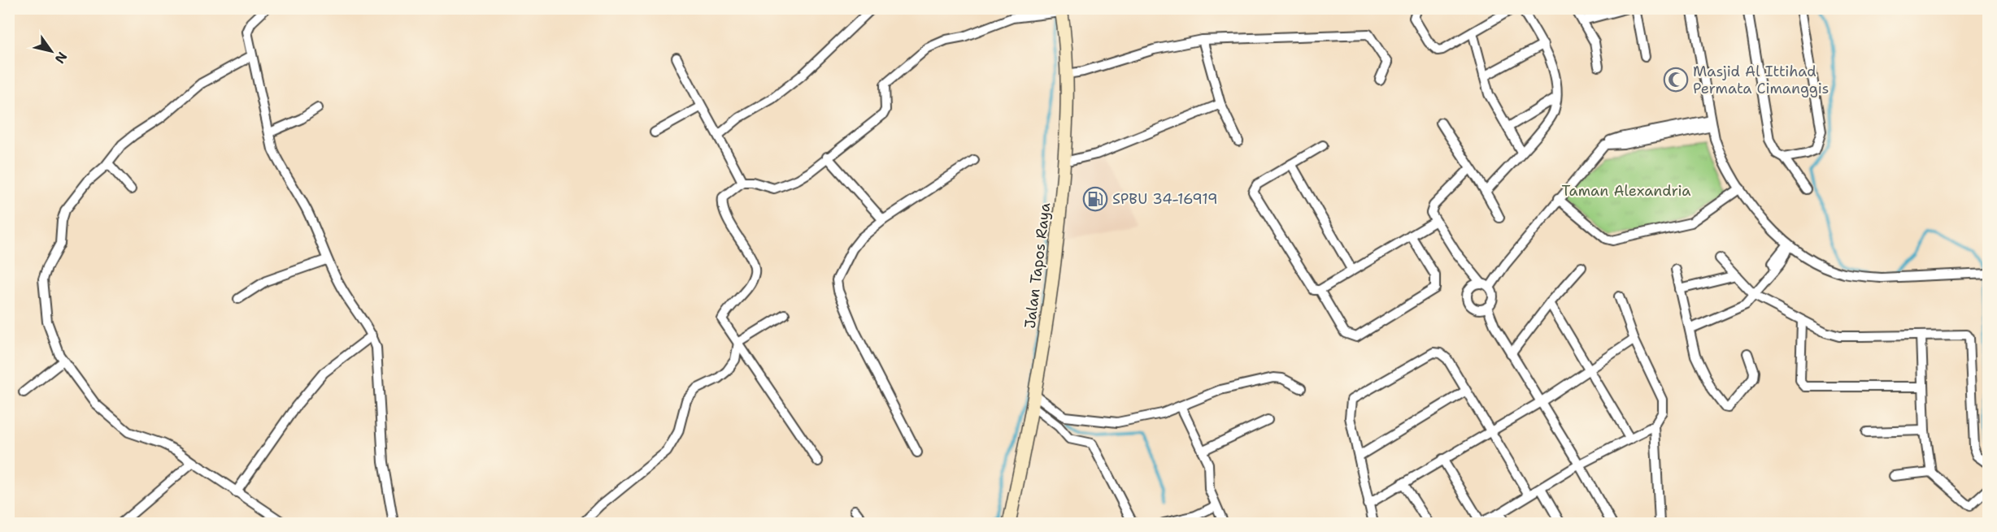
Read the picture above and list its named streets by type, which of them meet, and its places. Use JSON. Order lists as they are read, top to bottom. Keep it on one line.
{"streets":{"main road":["Jalan Tapos Raya"]},"parks":["Taman Alexandria"],"places":{"mosque":["Masjid Al Ittihad Permata Cimanggis"],"fuel station":["SPBU 34-16919"]},"north":"bottom right"}
